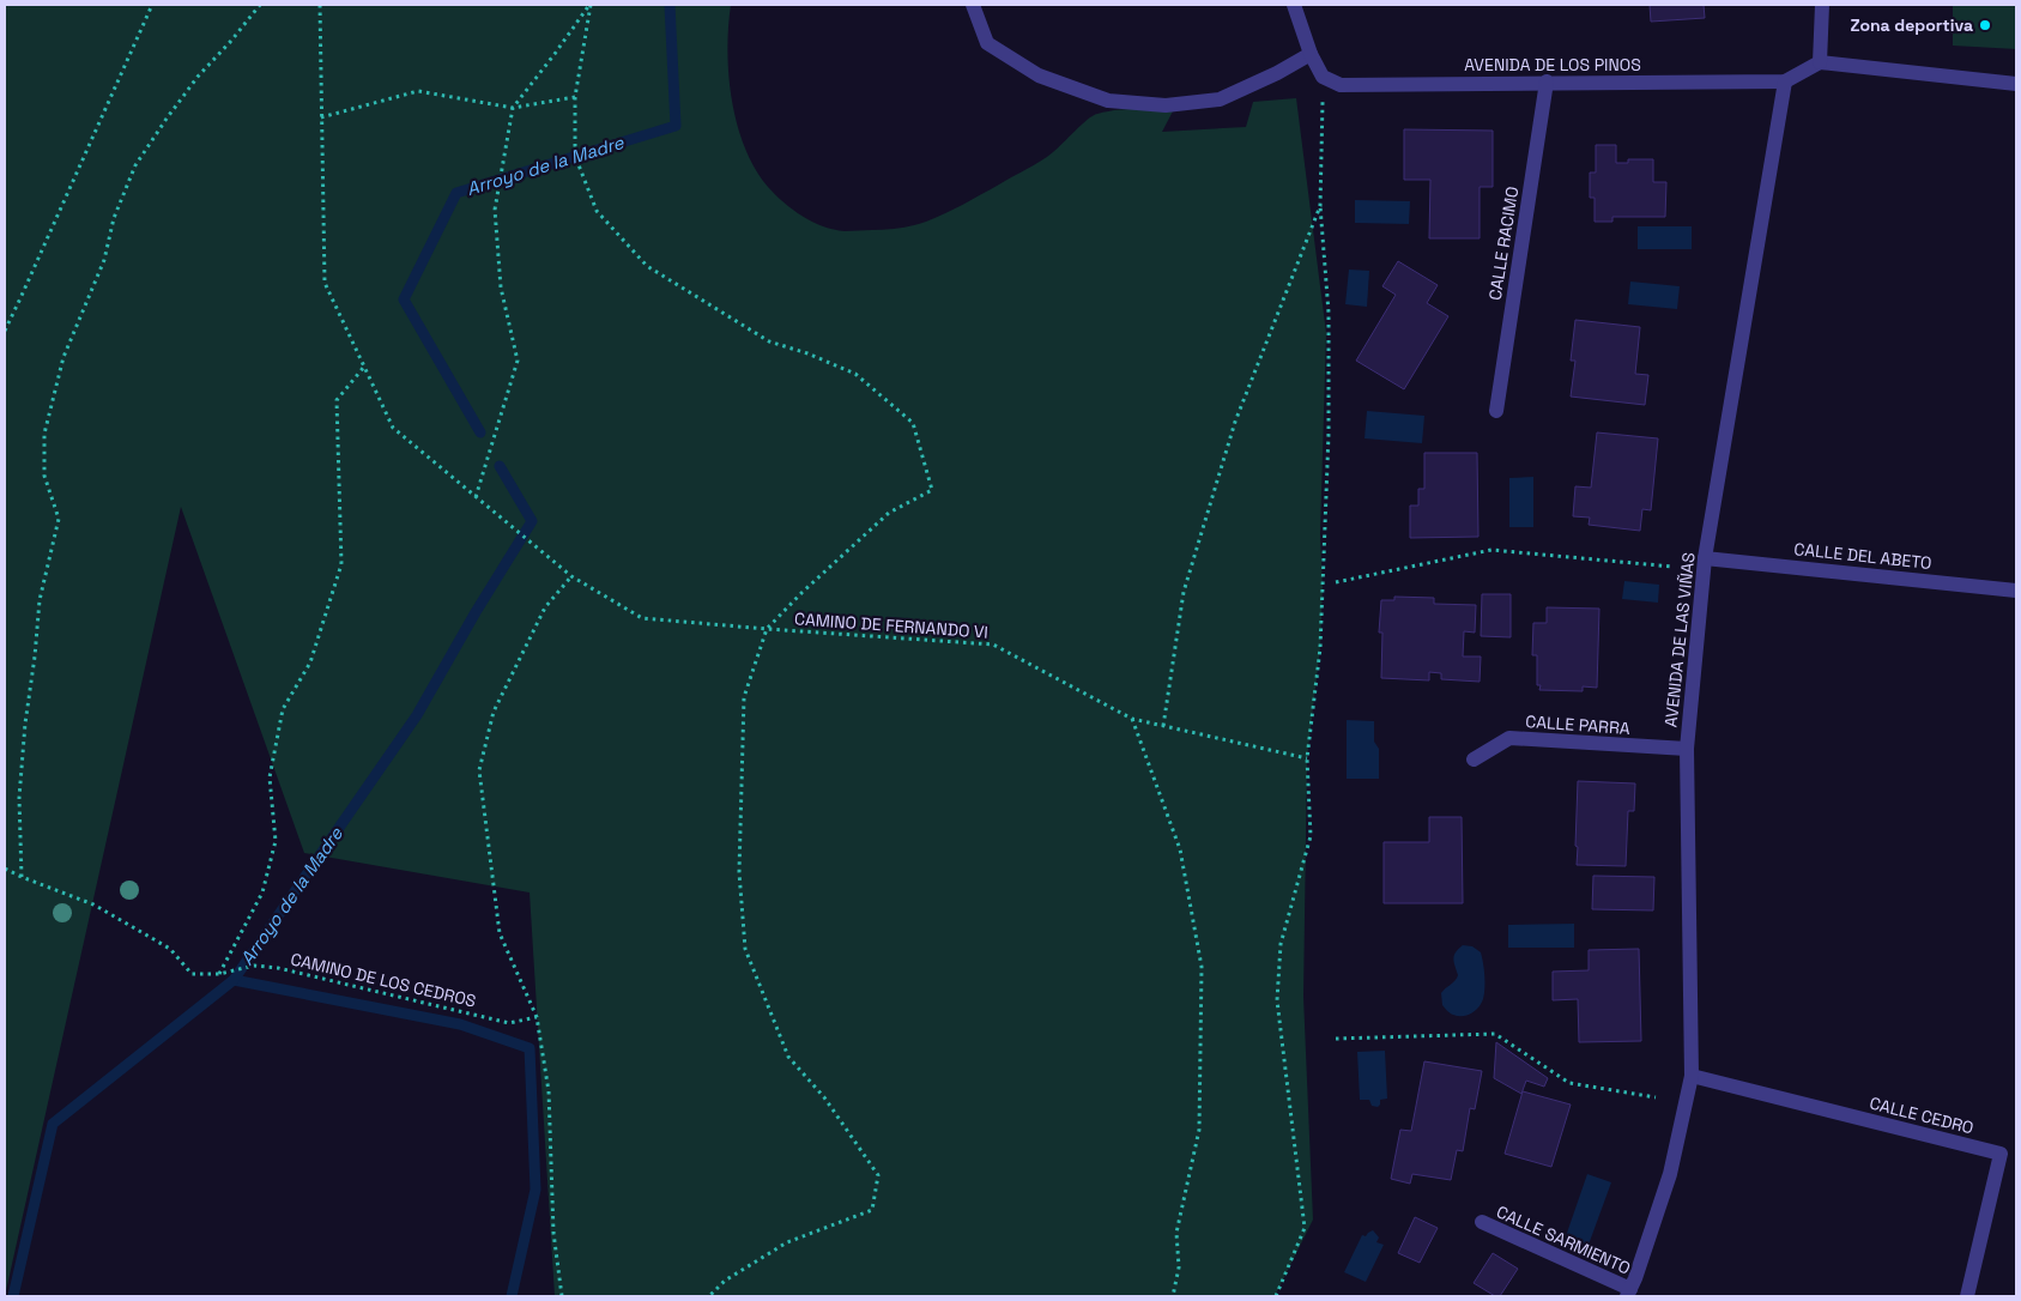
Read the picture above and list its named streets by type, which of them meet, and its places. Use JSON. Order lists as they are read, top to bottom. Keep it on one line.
{"streets":{"street":["AVENIDA DE LOS PINOS","CALLE RACIMO","CALLE DEL ABETO","AVENIDA DE LAS VIÑAS","CALLE PARRA","CALLE CEDRO","CALLE SARMIENTO"],"path":["CAMINO DE FERNANDO VI","CAMINO DE LOS CEDROS"]},"crossings":[["AVENIDA DE LOS PINOS","CALLE RACIMO"],["AVENIDA DE LOS PINOS","AVENIDA DE LAS VIÑAS"],["CALLE DEL ABETO","AVENIDA DE LAS VIÑAS"],["AVENIDA DE LAS VIÑAS","CALLE PARRA"],["AVENIDA DE LAS VIÑAS","CALLE CEDRO"],["AVENIDA DE LAS VIÑAS","CALLE SARMIENTO"]],"water":["Arroyo de la Madre"],"places":["Zona deportiva"]}
